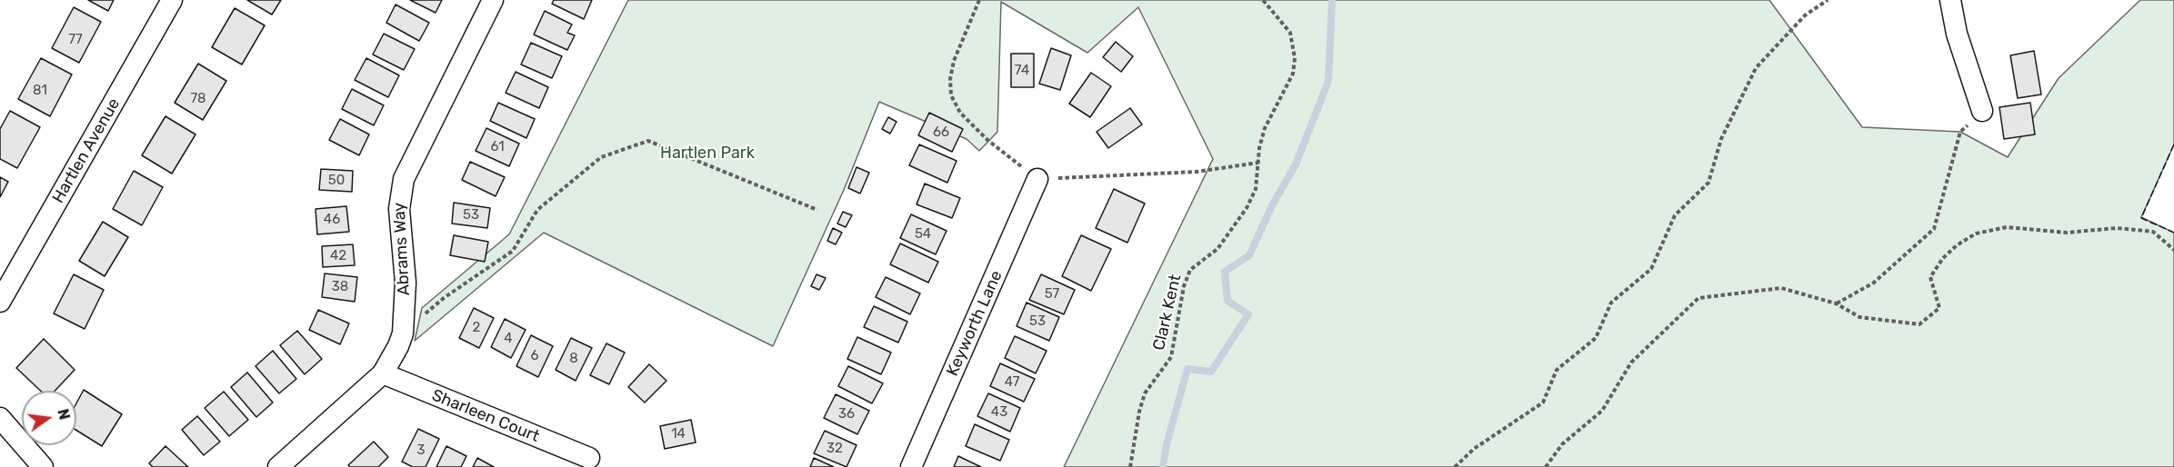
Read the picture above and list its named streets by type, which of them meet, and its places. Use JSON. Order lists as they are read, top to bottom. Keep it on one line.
{"streets":{"street":["Hartlen Avenue","Abrams Way","Keyworth Lane","Sharleen Court"],"path":["Clark Kent"]},"crossings":[["Abrams Way","Sharleen Court"]],"parks":["Hartlen Park"],"house_numbers":["77","74","81","78","66","61","50","53","46","54","42","38","57","53","2","4","6","8","47","43","36","14","32","3"],"north":"right"}
